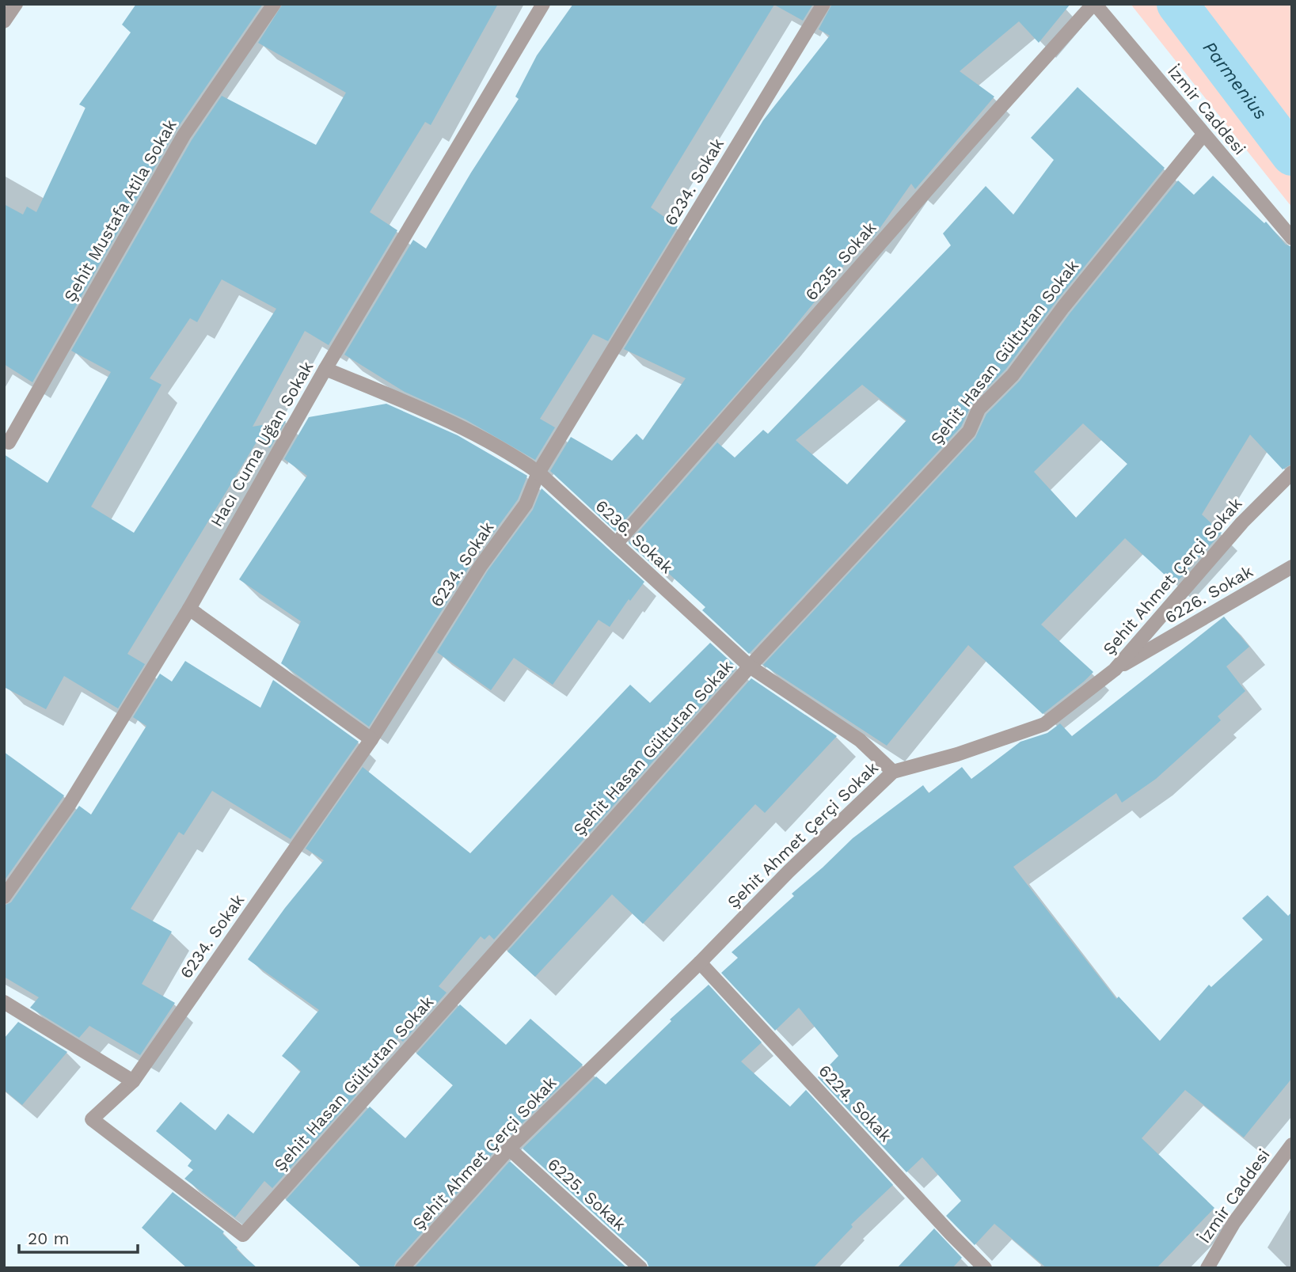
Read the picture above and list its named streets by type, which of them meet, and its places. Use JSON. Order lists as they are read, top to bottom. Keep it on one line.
{"streets":{"street":["İzmir Caddesi","6234. Sokak","Şehit Mustafa Atila Sokak","6235. Sokak","Şehit Hasan Gültutan Sokak","Hacı Cuma Uğan Sokak","6236. Sokak","Şehit Ahmet Çerçi Sokak","6226. Sokak","6224. Sokak","6225. Sokak"]},"crossings":[["İzmir Caddesi","6235. Sokak"],["İzmir Caddesi","Şehit Hasan Gültutan Sokak"],["6234. Sokak","Şehit Hasan Gültutan Sokak"],["6234. Sokak","6236. Sokak"],["6235. Sokak","6236. Sokak"],["Şehit Hasan Gültutan Sokak","6236. Sokak"],["Hacı Cuma Uğan Sokak","6236. Sokak"],["6236. Sokak","Şehit Ahmet Çerçi Sokak"],["Şehit Ahmet Çerçi Sokak","6226. Sokak"],["Şehit Ahmet Çerçi Sokak","6224. Sokak"],["Şehit Ahmet Çerçi Sokak","6225. Sokak"]],"water":["Parmenius"],"scale_bar":"20 m"}
